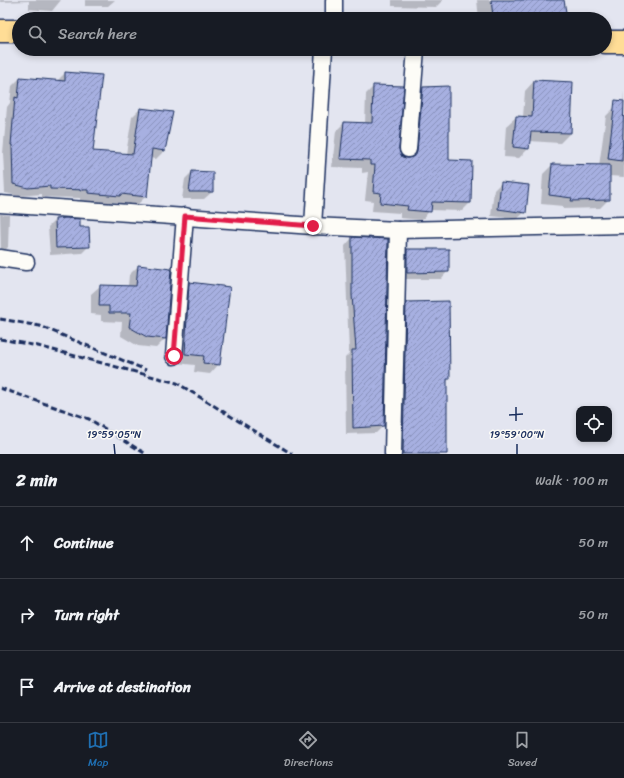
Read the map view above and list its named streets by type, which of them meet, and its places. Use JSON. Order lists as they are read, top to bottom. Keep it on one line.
{"page":{"search":"Search here","heading":["2 min","Walk · 100 m"],"list":[["Continue","50 m"],["Turn right","50 m"],"Arrive at destination"],"nav":["Map","Directions","Saved"]},"coordinates":["19°59'05\"N","19°59'00\"N"]}
